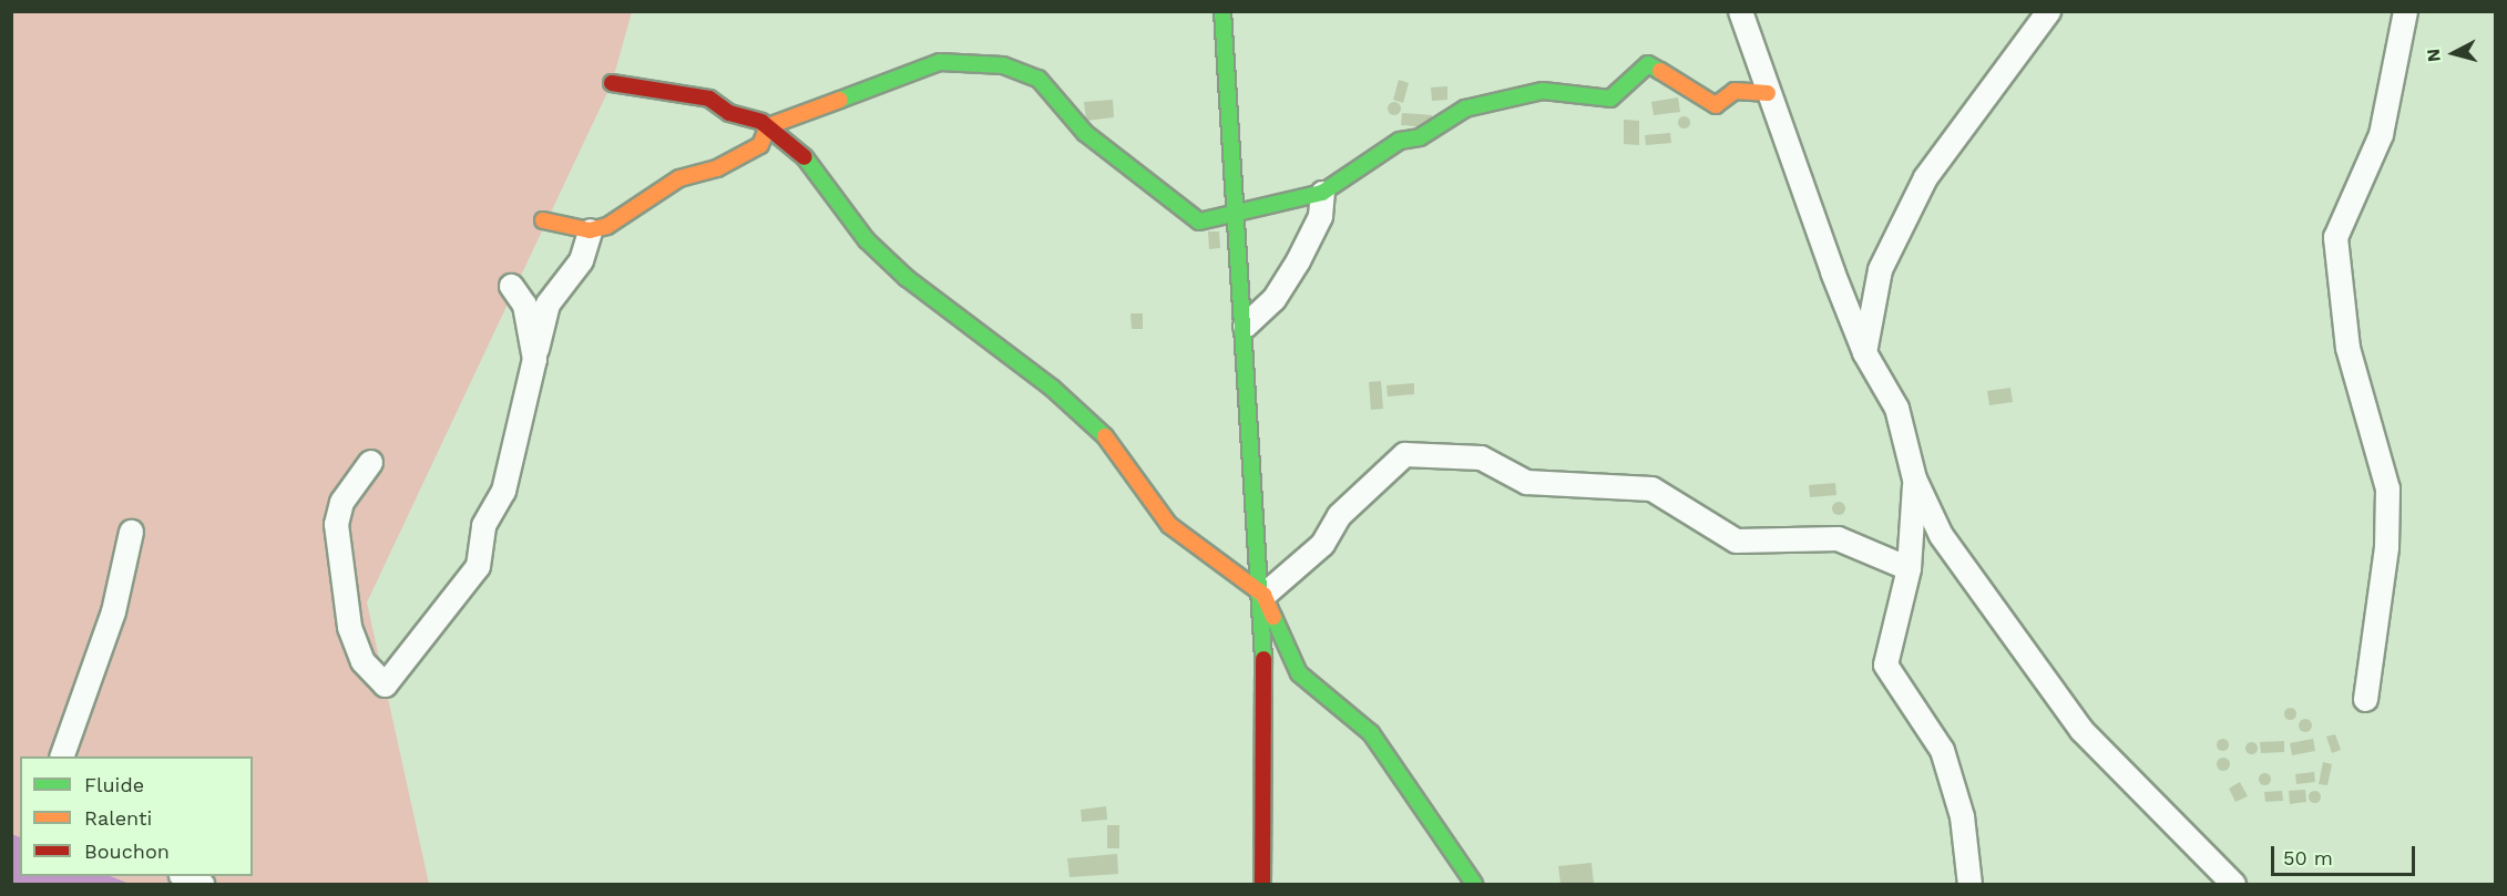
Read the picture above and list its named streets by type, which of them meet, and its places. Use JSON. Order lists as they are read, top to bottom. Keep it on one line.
{"legend":["Fluide","Ralenti","Bouchon"],"scale_bar":"50 m","north":"left"}
